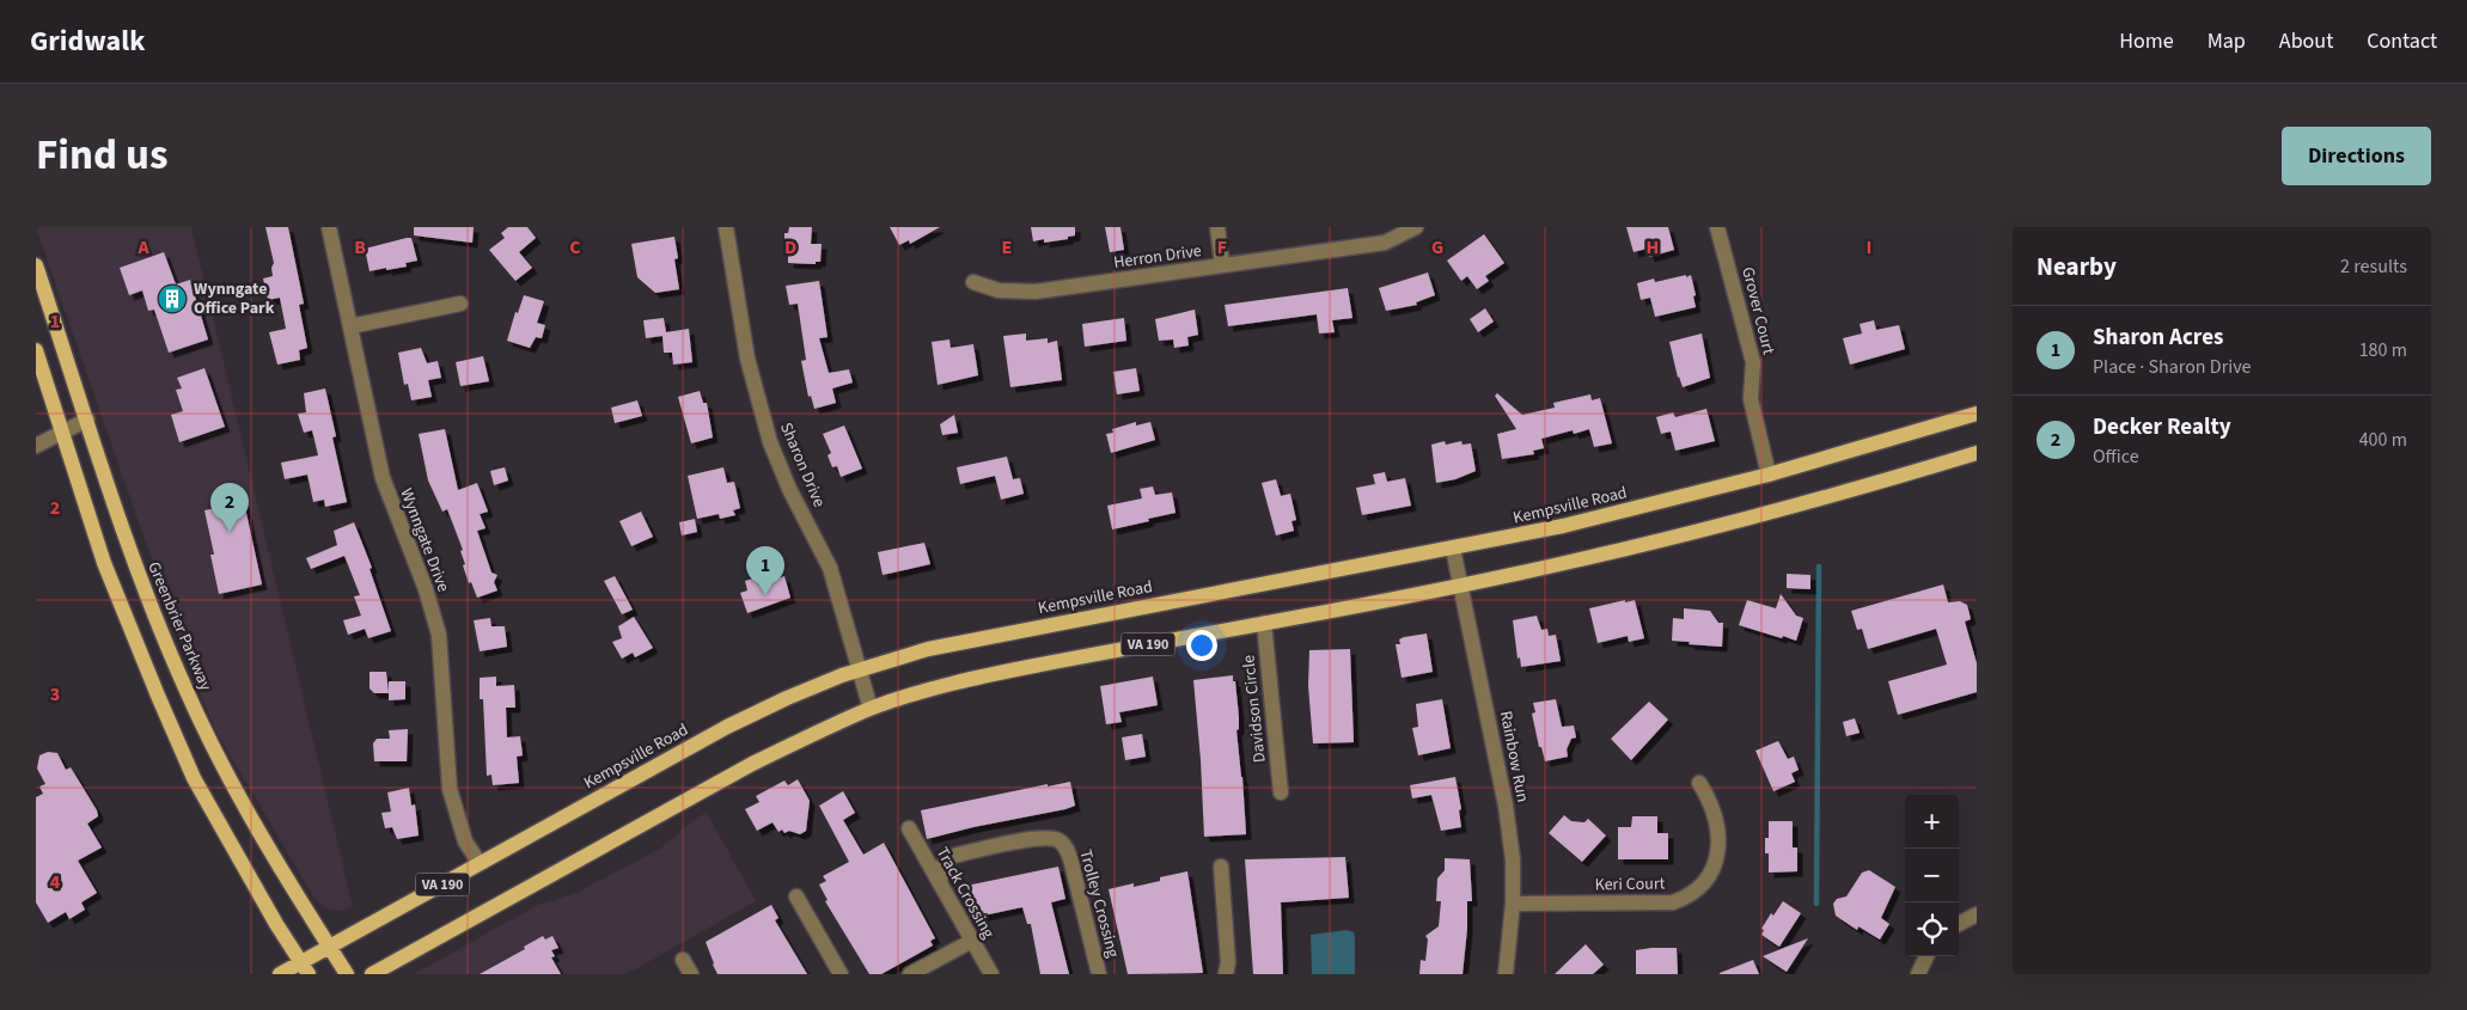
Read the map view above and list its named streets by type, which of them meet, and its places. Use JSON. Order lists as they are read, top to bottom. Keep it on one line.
{"streets":{"main road":["Kempsville Road","Greenbrier Parkway","VA 190"],"street":["Herron Drive","Grover Court","Sharon Drive","Wynngate Drive","Davidson Circle","Rainbow Run","Keri Court","Track Crossing","Trolley Crossing"]},"crossings":[["Grover Court","Kempsville Road"],["Sharon Drive","Kempsville Road"],["Sharon Drive","VA 190"],["Kempsville Road","Wynngate Drive"],["Kempsville Road","Greenbrier Parkway"],["Kempsville Road","Rainbow Run"],["VA 190","Davidson Circle"],["VA 190","Rainbow Run"],["Rainbow Run","Keri Court"],["Track Crossing","Trolley Crossing"]],"places":{"building":["Wynngate Office Park"]},"page":{"header":"Gridwalk","nav":["Home","Map","About","Contact"],"title":"Find us","buttons":"Directions","heading":["Nearby","2 results"],"list":[{"mark":"1","name":"Sharon Acres","note":"Place · Sharon Drive","value":"180 m"},{"mark":"2","name":"Decker Realty","note":"Office","value":"400 m"}],"pins":["2","1"],"map_buttons":["+","−"]},"grid":{"columns":["A","B","C","D","E","F","G","H","I"],"rows":["1","2","3","4"]}}
